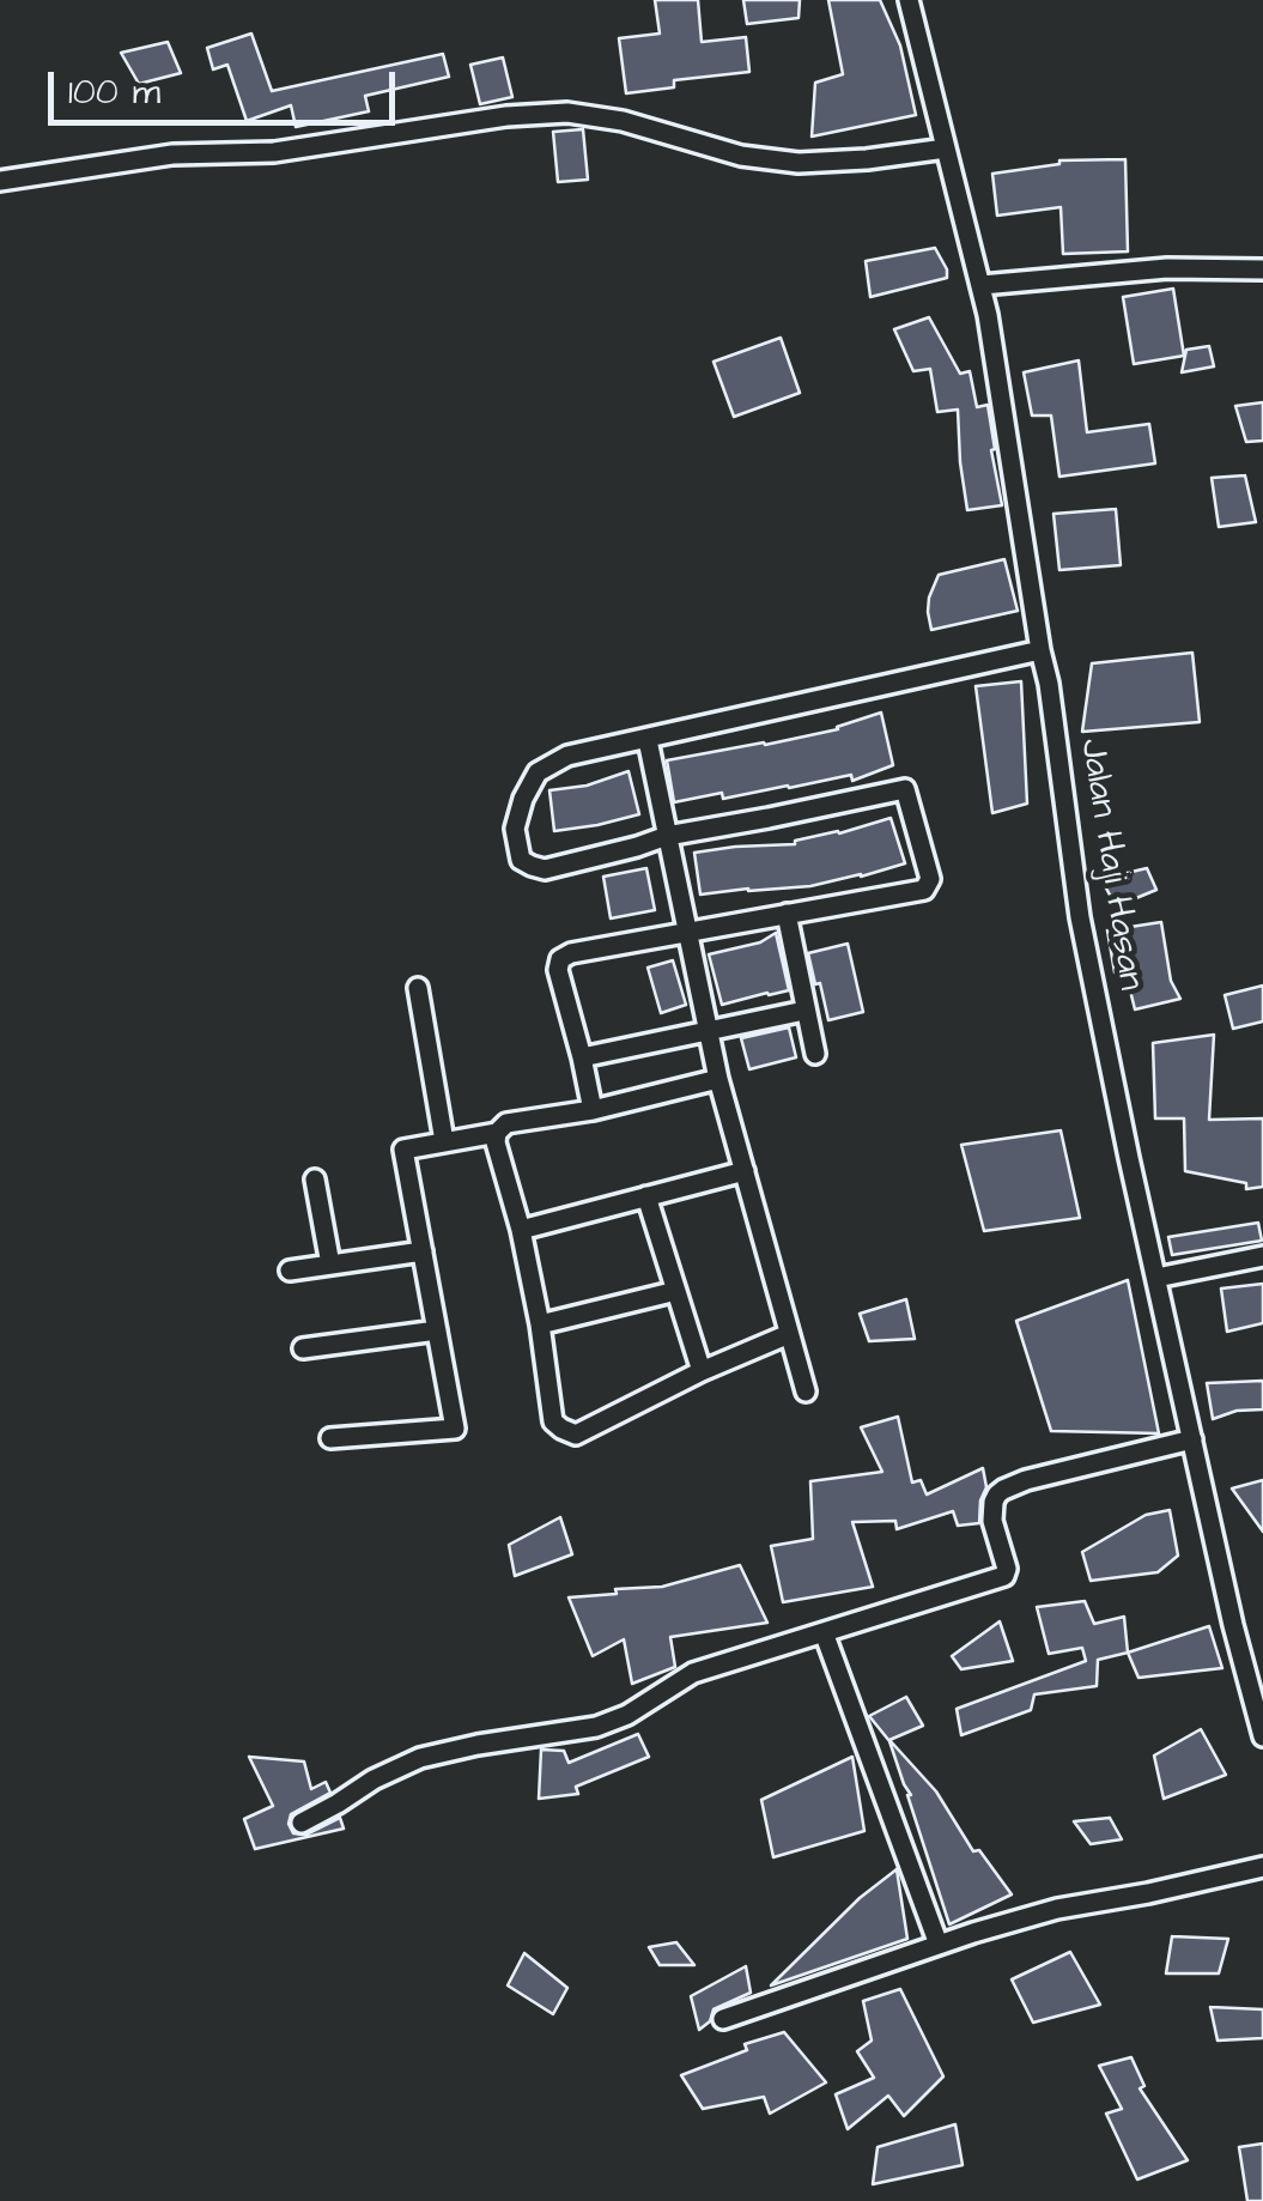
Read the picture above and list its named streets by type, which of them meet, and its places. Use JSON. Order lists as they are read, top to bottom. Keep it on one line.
{"streets":{"street":["Jalan Haji Hasan"]},"scale_bar":"100 m"}
